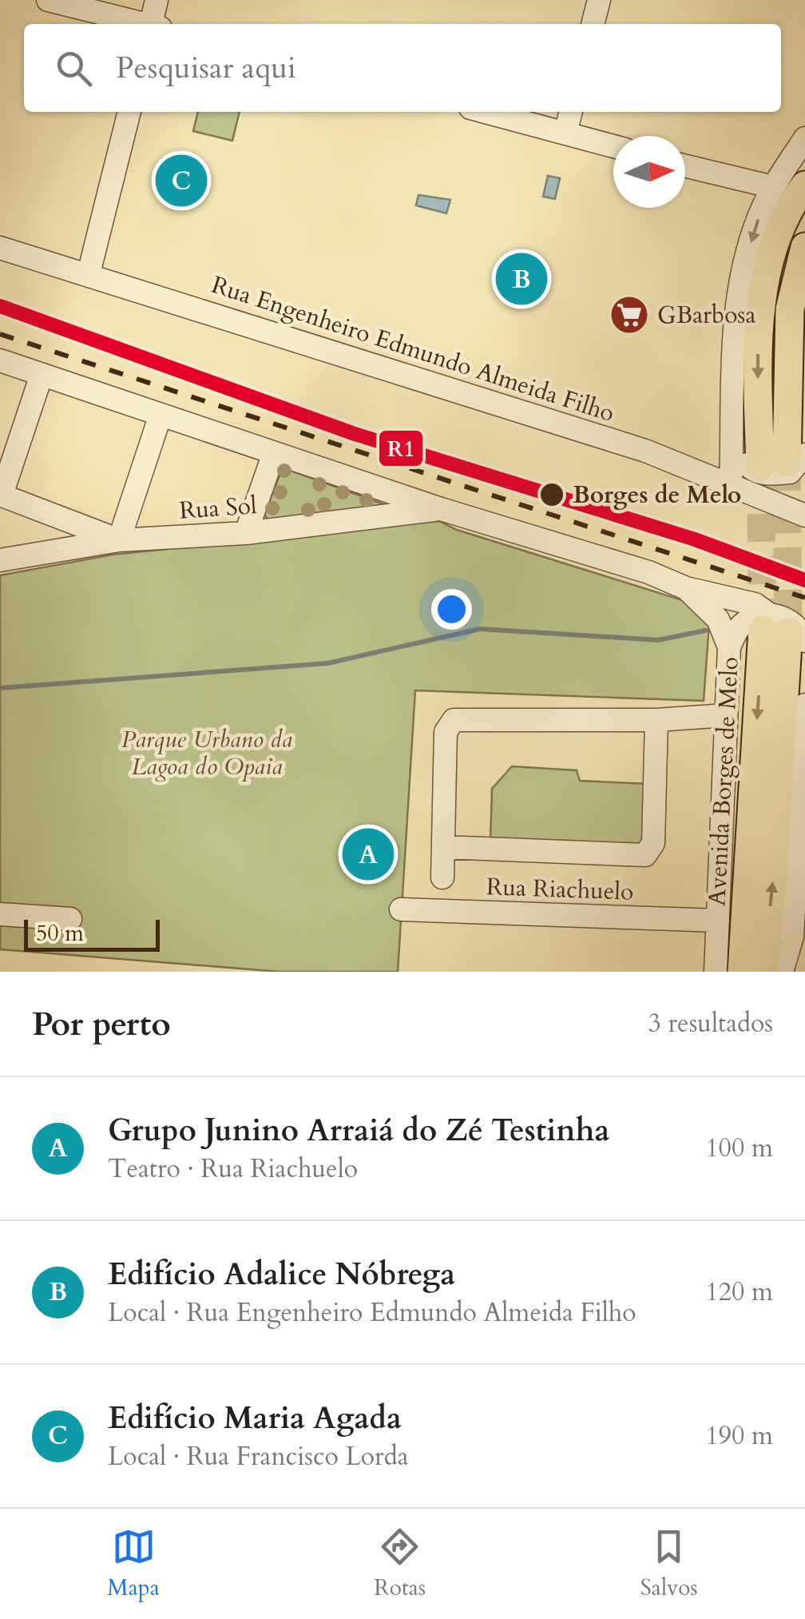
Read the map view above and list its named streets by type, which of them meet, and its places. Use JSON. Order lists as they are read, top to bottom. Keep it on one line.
{"streets":{"main road":["Avenida Borges de Melo"],"street":["Rua Engenheiro Edmundo Almeida Filho","Rua Sol","Rua Riachuelo"]},"crossings":[["Avenida Borges de Melo","Rua Riachuelo"]],"parks":["Parque Urbano da Lagoa do Opaia"],"places":{"supermarket":["GBarbosa"],"other":["Borges de Melo"]},"lines":["transit line R1"],"scale_bar":"50 m","north":"right","page":{"search":"Pesquisar aqui","pins":["C","B","A"],"scale":"50 m","heading":["Por perto","3 resultados"],"list":[{"mark":"A","name":"Grupo Junino Arraiá do Zé Testinha","note":"Teatro · Rua Riachuelo","value":"100 m"},{"mark":"B","name":"Edifício Adalice Nóbrega","note":"Local · Rua Engenheiro Edmundo Almeida Filho","value":"120 m"},{"mark":"C","name":"Edifício Maria Agada","note":"Local · Rua Francisco Lorda","value":"190 m"}],"nav":["Mapa","Rotas","Salvos"]}}
